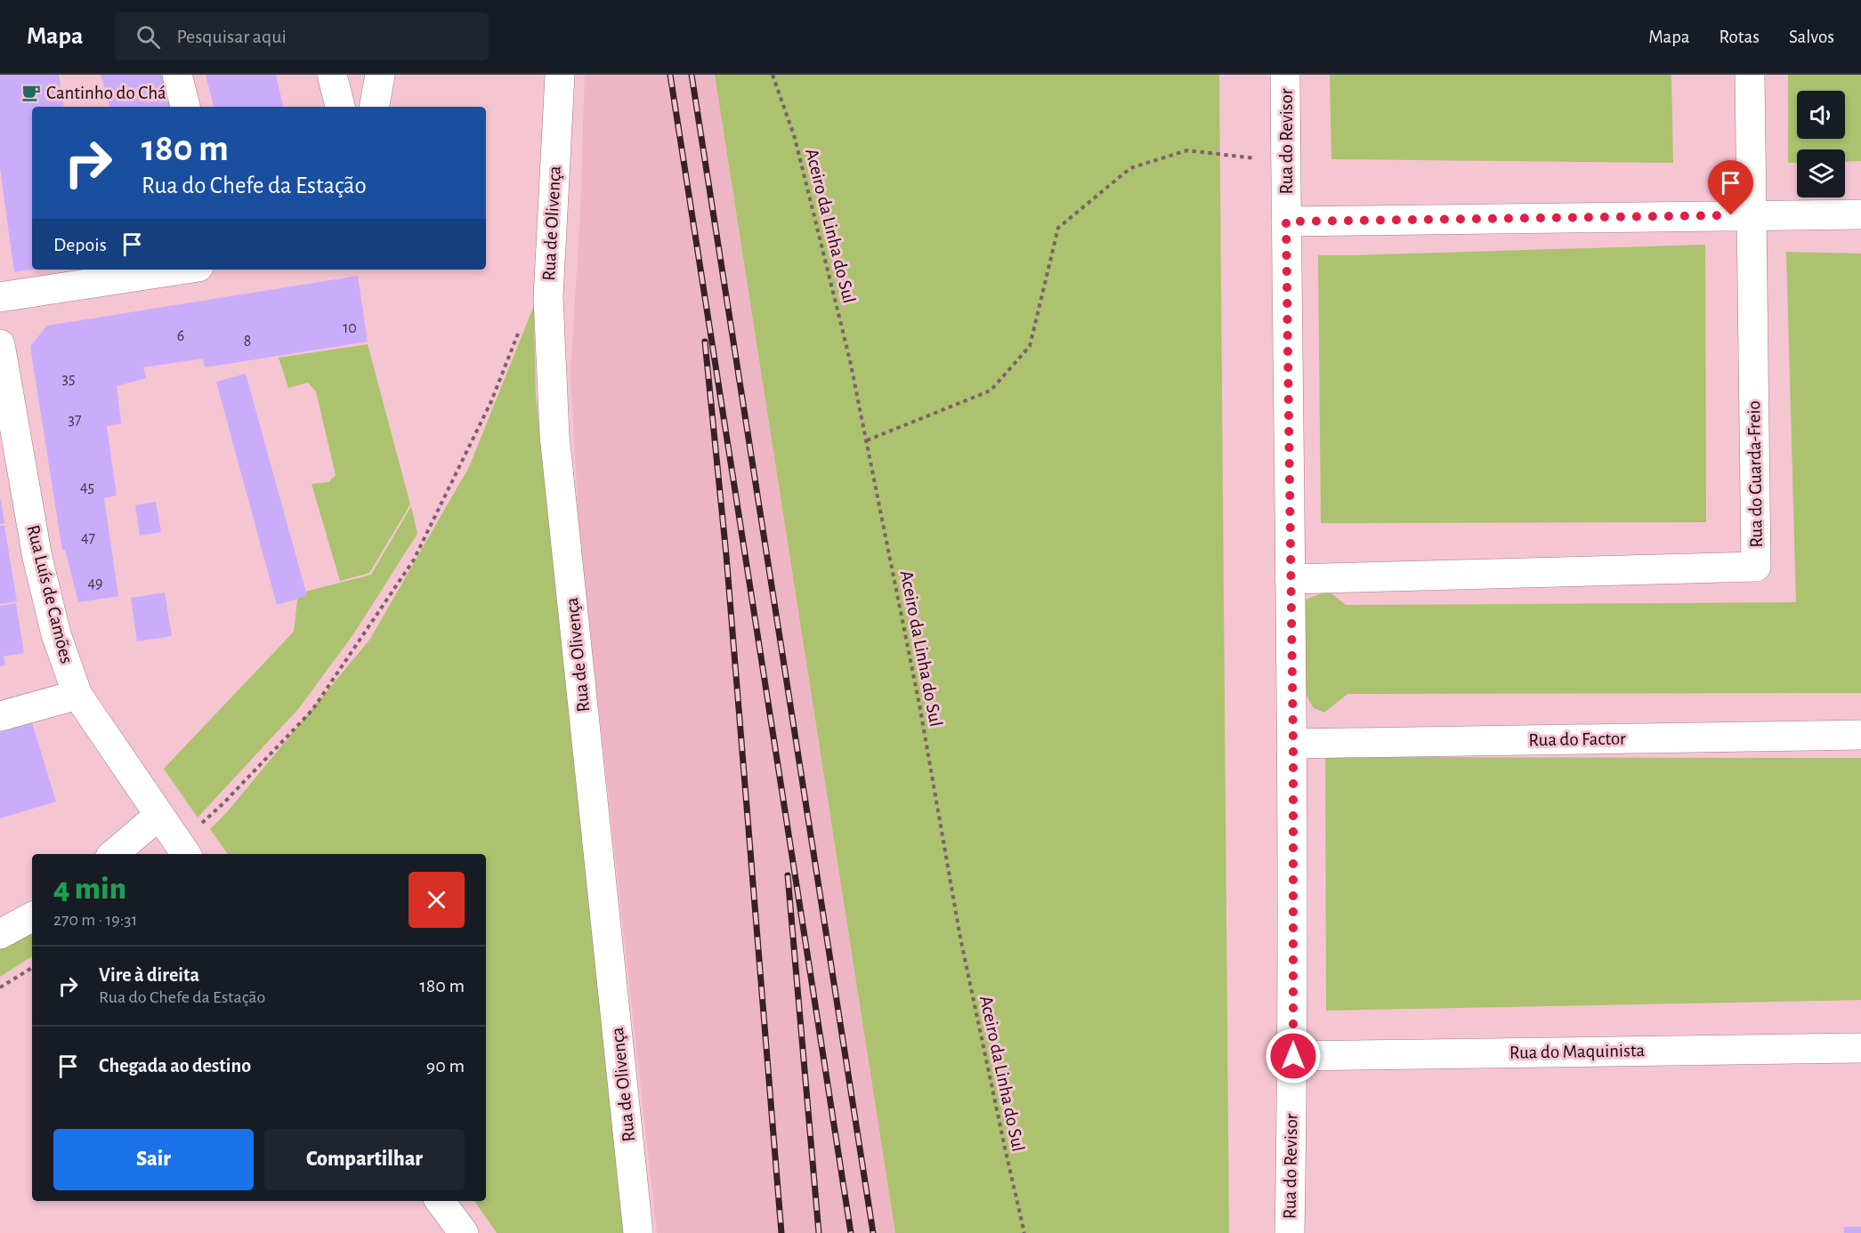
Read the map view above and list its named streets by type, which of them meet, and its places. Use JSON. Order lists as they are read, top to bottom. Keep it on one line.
{"streets":{"street":["Rua do Revisor","Rua de Olivença","Rua do Guarda-Freio","Rua Luís de Camões","Rua do Factor","Rua do Maquinista"],"path":["Aceiro da Linha do Sul"]},"crossings":[["Rua do Revisor","Rua do Guarda-Freio"],["Rua do Revisor","Rua do Factor"],["Rua do Revisor","Rua do Maquinista"]],"places":{"cafe":["Cantinho do Chá"]},"house_numbers":["10","6","8","35","37","45","47","49"],"page":{"header":"Mapa","search":"Pesquisar aqui","nav":["Mapa","Rotas","Salvos"],"turn":["180 m","Rua do Chefe da Estação"],"then":"Depois","heading":["4 min","270 m · 19:31"],"list":[{"name":"Vire à direita","note":"Rua do Chefe da Estação","value":"180 m"},{"name":"Chegada ao destino","value":"90 m"}],"buttons":["Sair","Compartilhar"]}}
